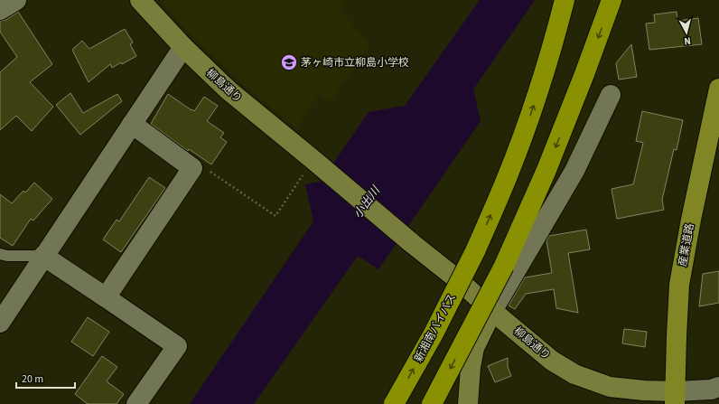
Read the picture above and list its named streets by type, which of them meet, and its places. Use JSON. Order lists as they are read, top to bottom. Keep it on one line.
{"streets":{"highway":["新湘南バイパス"],"main road":["産業道路"],"street":["柳島通り"]},"crossings":[["柳島通り","産業道路"]],"water":["小出川"],"places":{"school or university":["茅ヶ崎市立柳島小学校"]},"scale_bar":"20 m","north":"bottom"}
